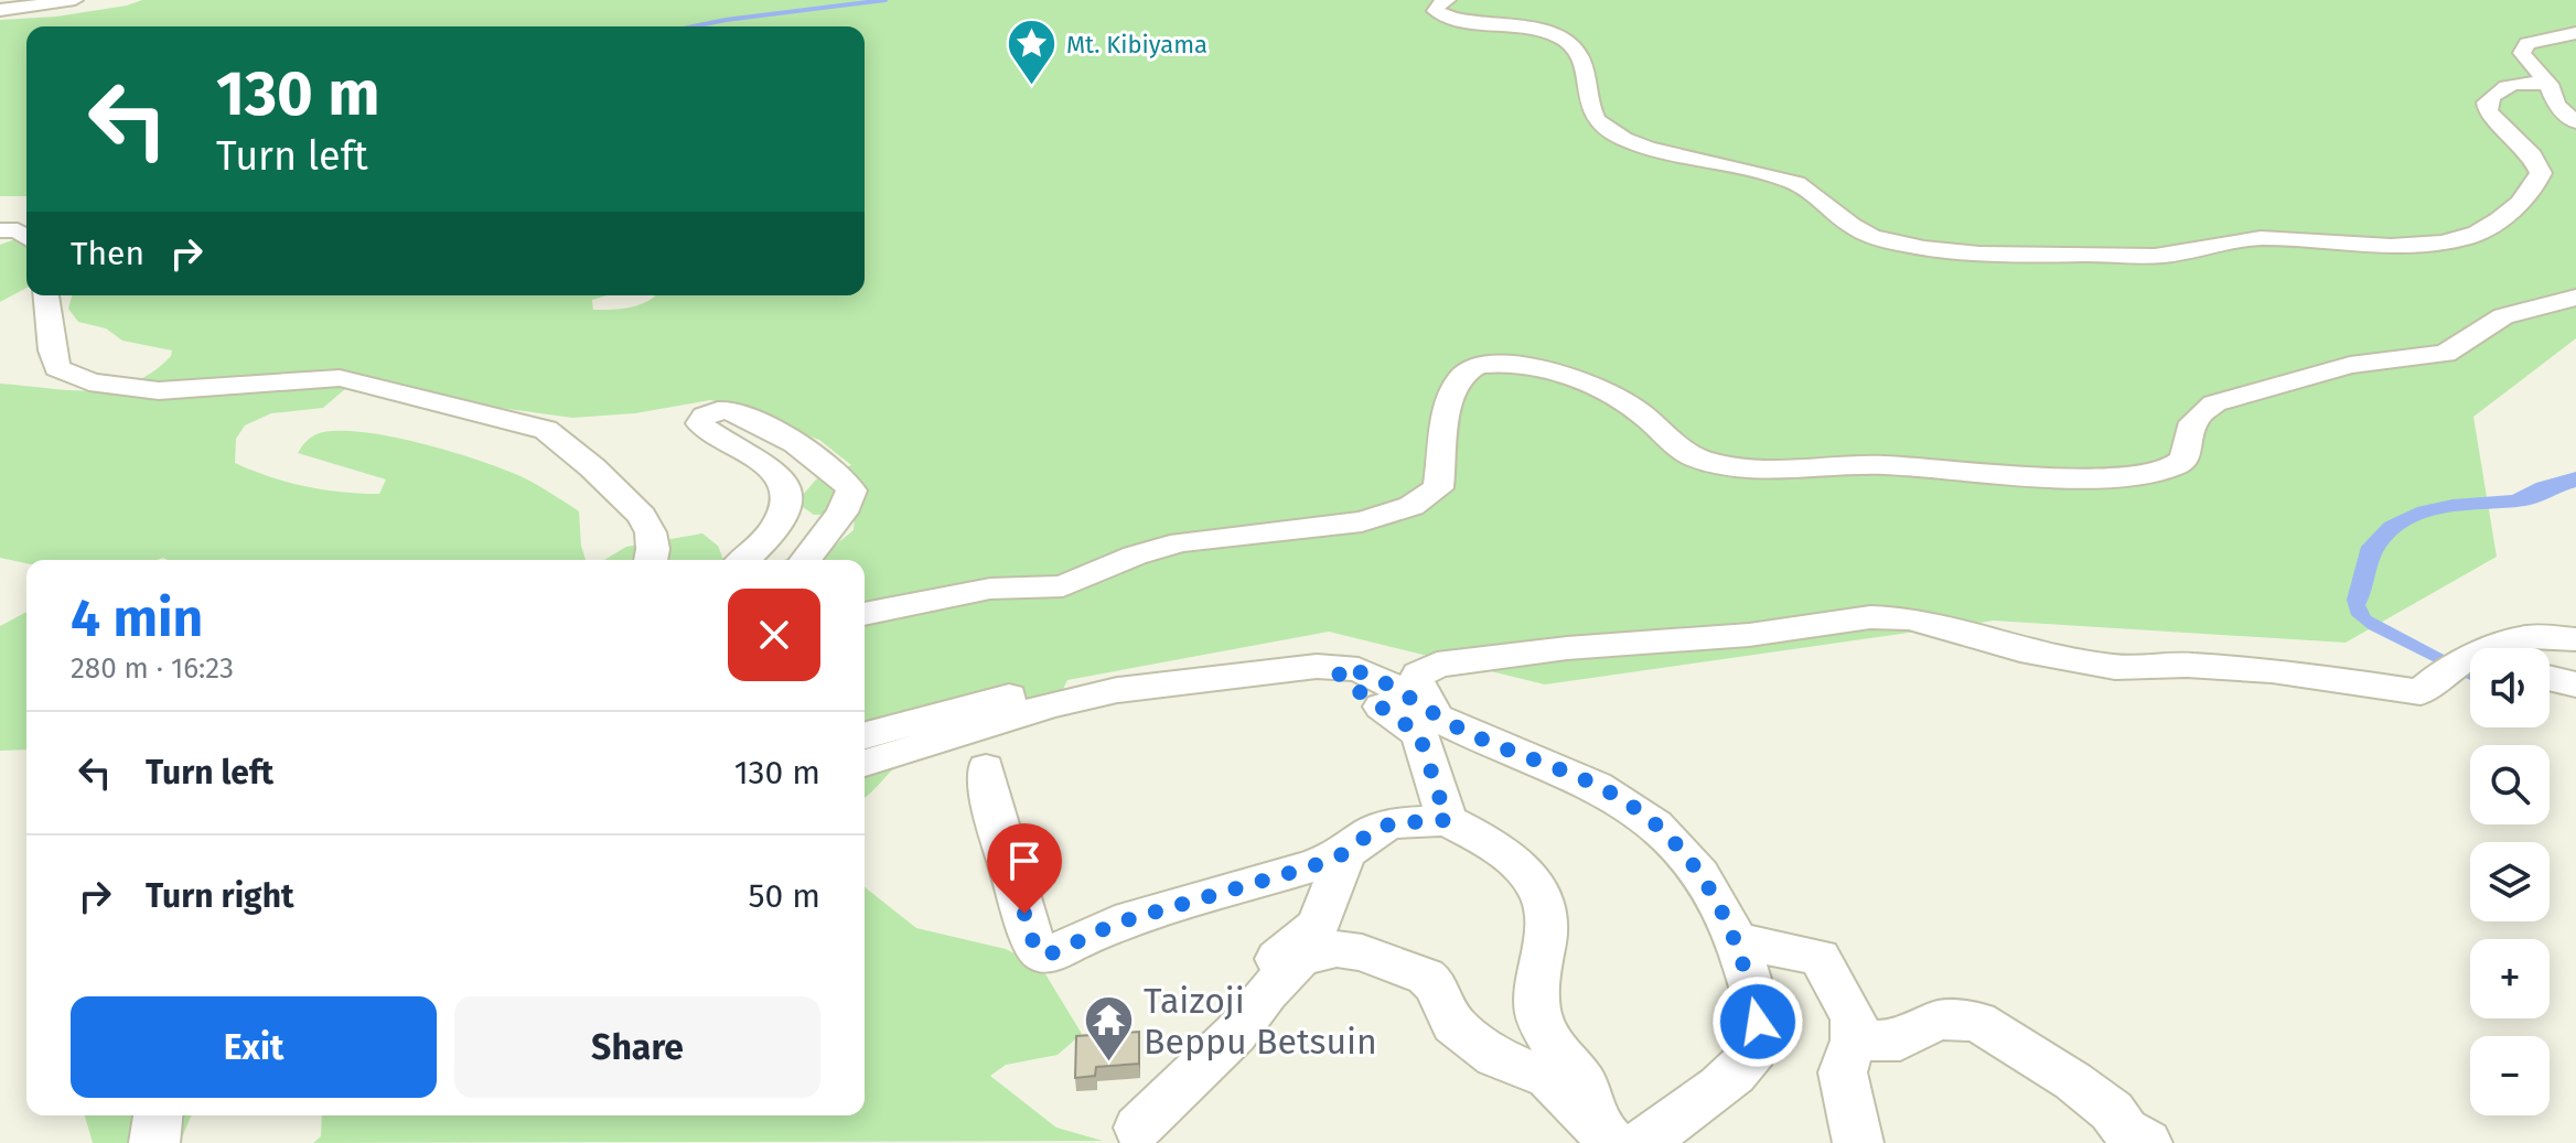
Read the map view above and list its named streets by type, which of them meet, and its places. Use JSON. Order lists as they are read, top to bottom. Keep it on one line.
{"places":{"place":["Mt. Kibiyama"],"temple":["Taizoji Beppu Betsuin"]},"page":{"turn":["130 m","Turn left"],"then":"Then","heading":["4 min","280 m · 16:23"],"map_buttons":["+","−"],"list":[{"name":"Turn left","value":"130 m"},{"name":"Turn right","value":"50 m"}],"buttons":["Exit","Share"]}}
